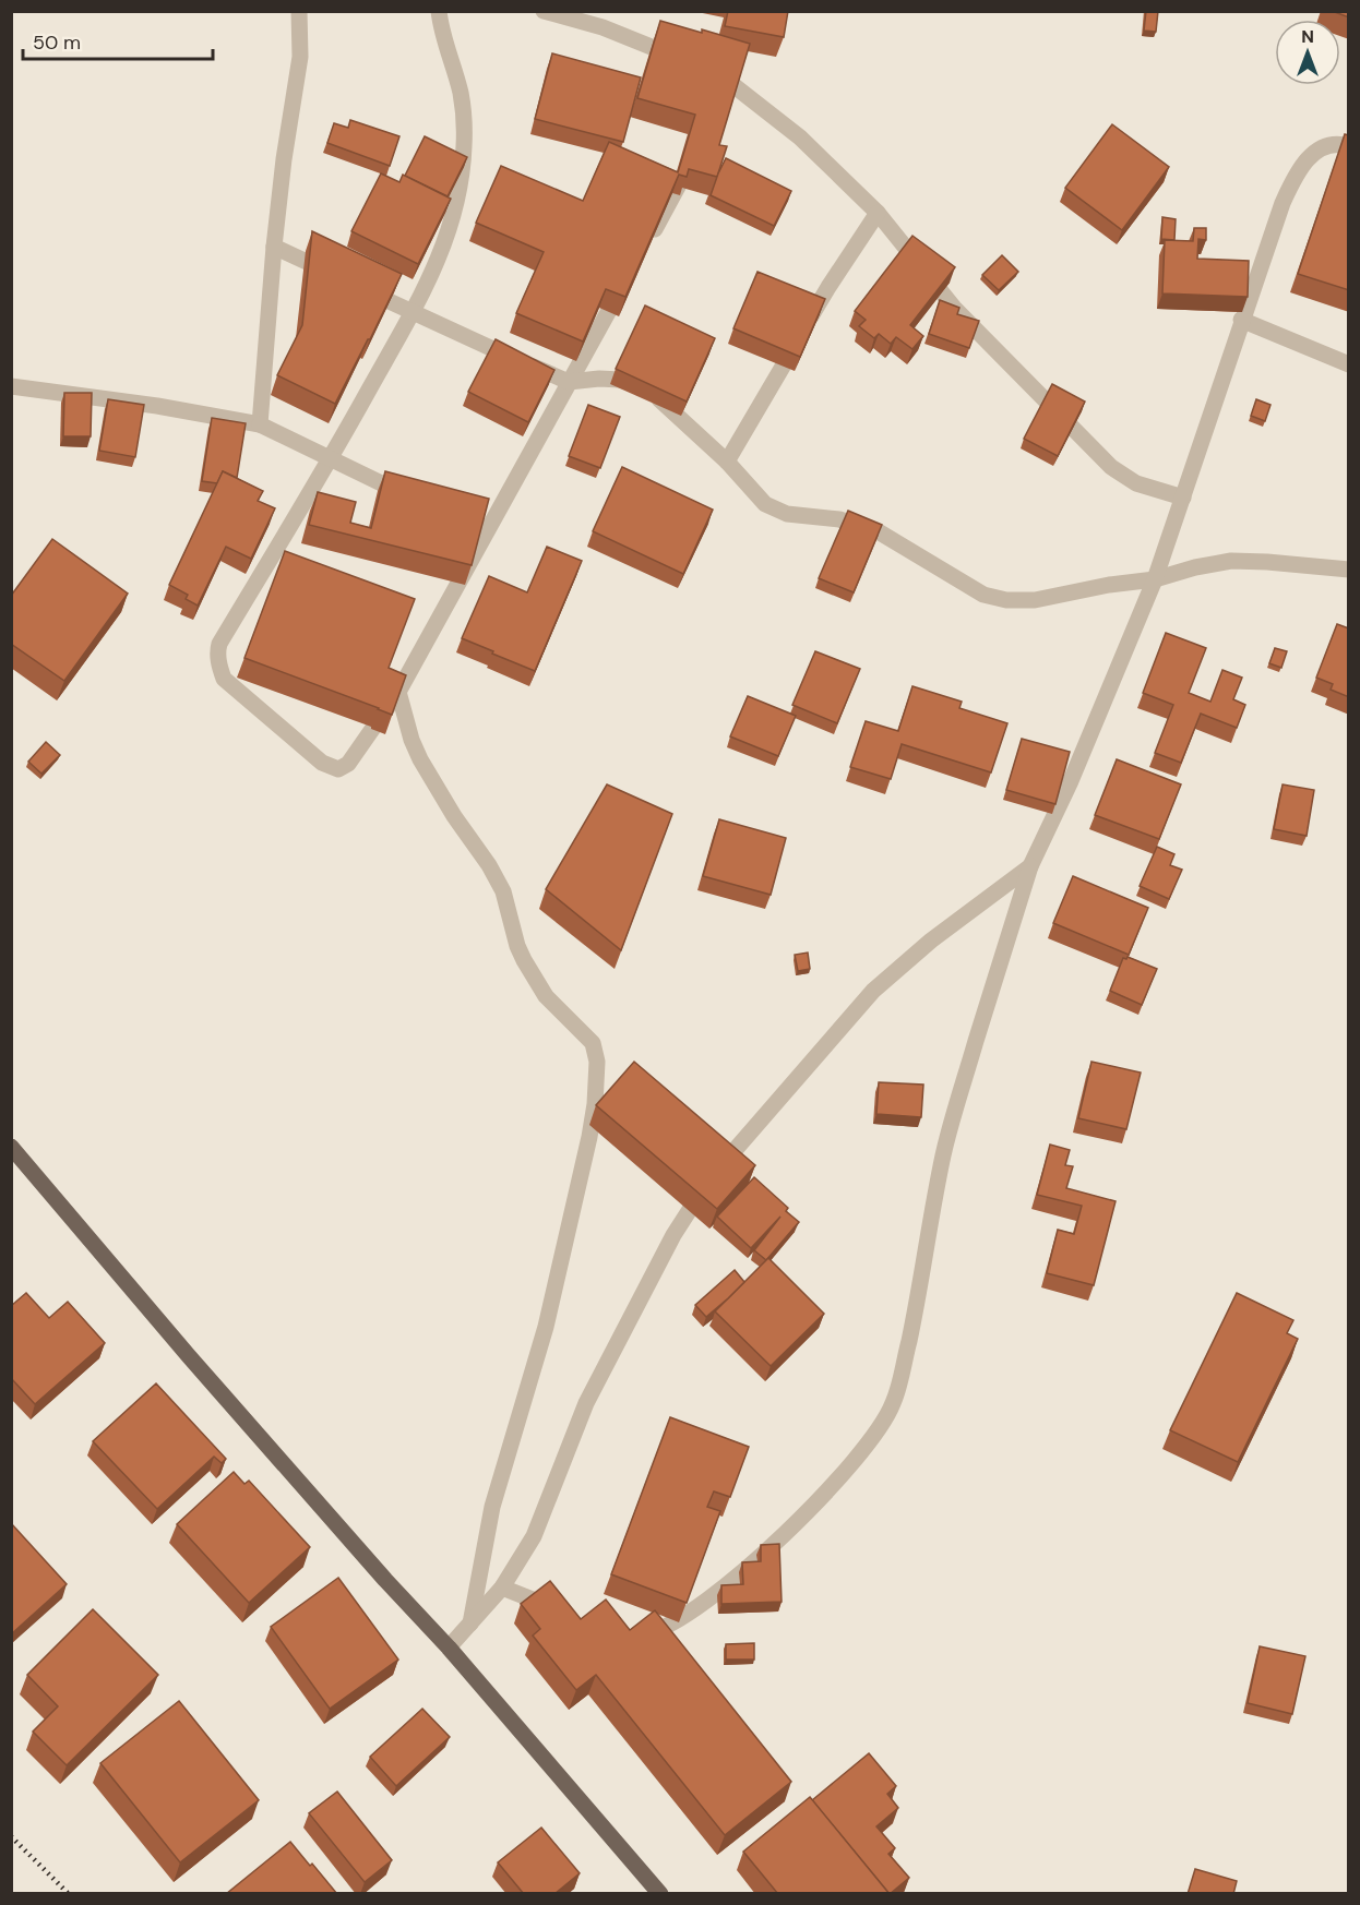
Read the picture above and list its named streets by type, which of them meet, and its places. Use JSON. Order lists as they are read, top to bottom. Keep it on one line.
{"scale_bar":"50 m","north":"top"}
